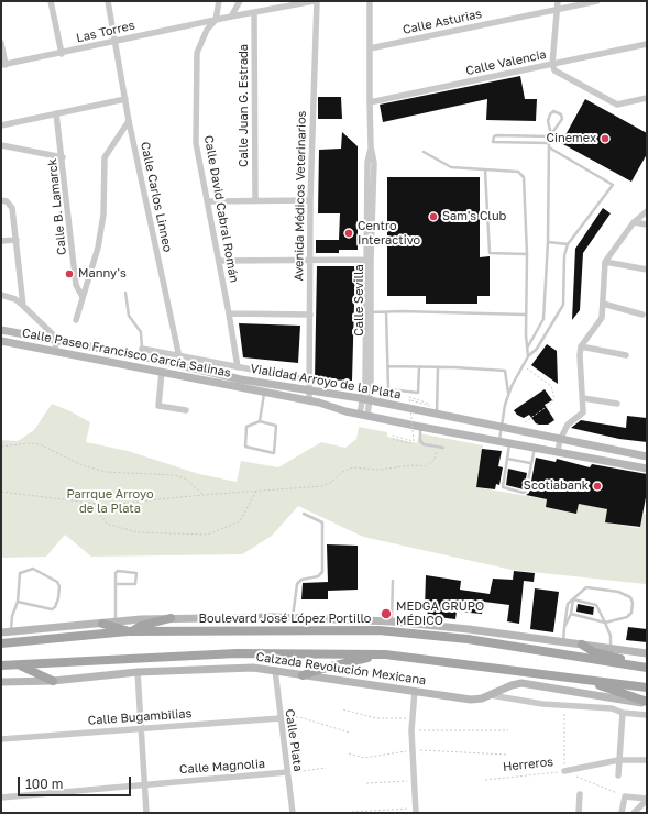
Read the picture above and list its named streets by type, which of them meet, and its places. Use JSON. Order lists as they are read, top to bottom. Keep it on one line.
{"streets":{"main road":["Calle Paseo Francisco García Salinas","Vialidad Arroyo de la Plata","Boulevard José López Portillo","Calzada Revolución Mexicana"],"street":["Calle Asturias","Las Torres","Calle Valencia","Calle Juan G. Estrada","Avenida Médicos Veterinarios","Calle Carlos Linneo","Calle B. Lamarck","Calle David Cabral Román","Calle Sevilla","Calle Bugambilias","Calle Plata","Herreros","Calle Magnolia"]},"crossings":[["Calle Asturias","Calle Sevilla"],["Las Torres","Calle Juan G. Estrada"],["Las Torres","Avenida Médicos Veterinarios"],["Las Torres","Calle Carlos Linneo"],["Las Torres","Calle David Cabral Román"],["Calle Valencia","Calle Sevilla"],["Avenida Médicos Veterinarios","Calle Paseo Francisco García Salinas"],["Avenida Médicos Veterinarios","Vialidad Arroyo de la Plata"],["Calle Sevilla","Calle Paseo Francisco García Salinas"],["Calle Sevilla","Vialidad Arroyo de la Plata"],["Calle Paseo Francisco García Salinas","Vialidad Arroyo de la Plata"],["Calzada Revolución Mexicana","Calle Plata"],["Calle Bugambilias","Calle Plata"],["Calle Plata","Calle Magnolia"]],"parks":["Parrque Arroyo de la Plata"],"places":["Cinemex","Sam's Club","Centro Interactivo","Manny's","Scotiabank","MEDGA GRUPO MÉDICO"],"scale_bar":"100 m"}
